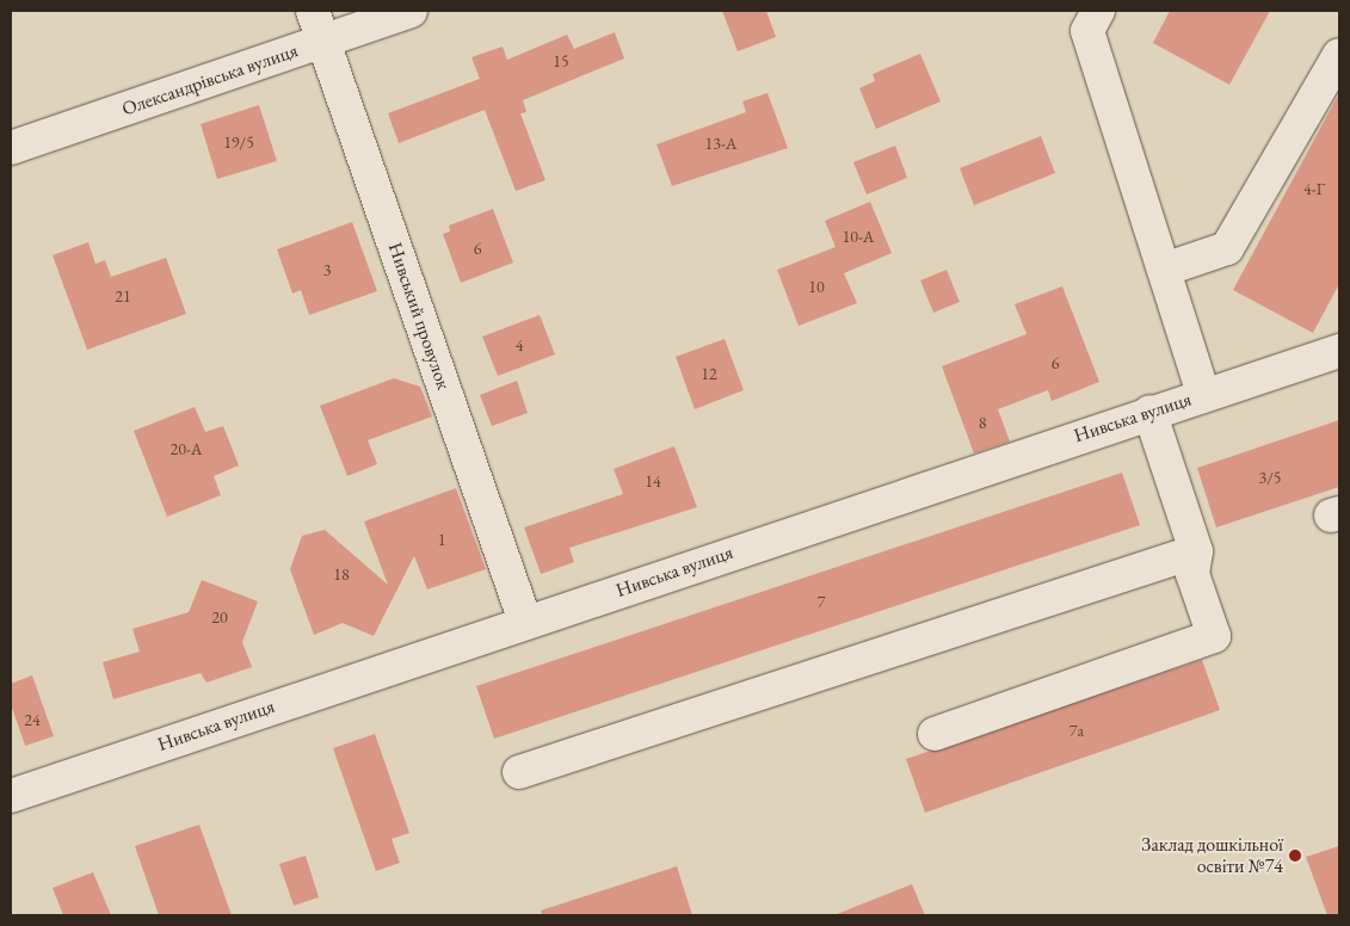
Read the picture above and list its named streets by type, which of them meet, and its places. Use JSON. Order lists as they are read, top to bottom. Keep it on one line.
{"streets":{"street":["Олександрівська вулиця","Нивський провулок","Нивська вулиця"]},"crossings":[["Олександрівська вулиця","Нивський провулок"],["Нивський провулок","Нивська вулиця"]],"places":["Заклад дошкільної освіти №74"],"house_numbers":["15","19/5","13-А","4-Г","10-А","6","3","10","21","4","6","12","8","20-А","3/5","14","1","18","7","20","24","7а"]}
